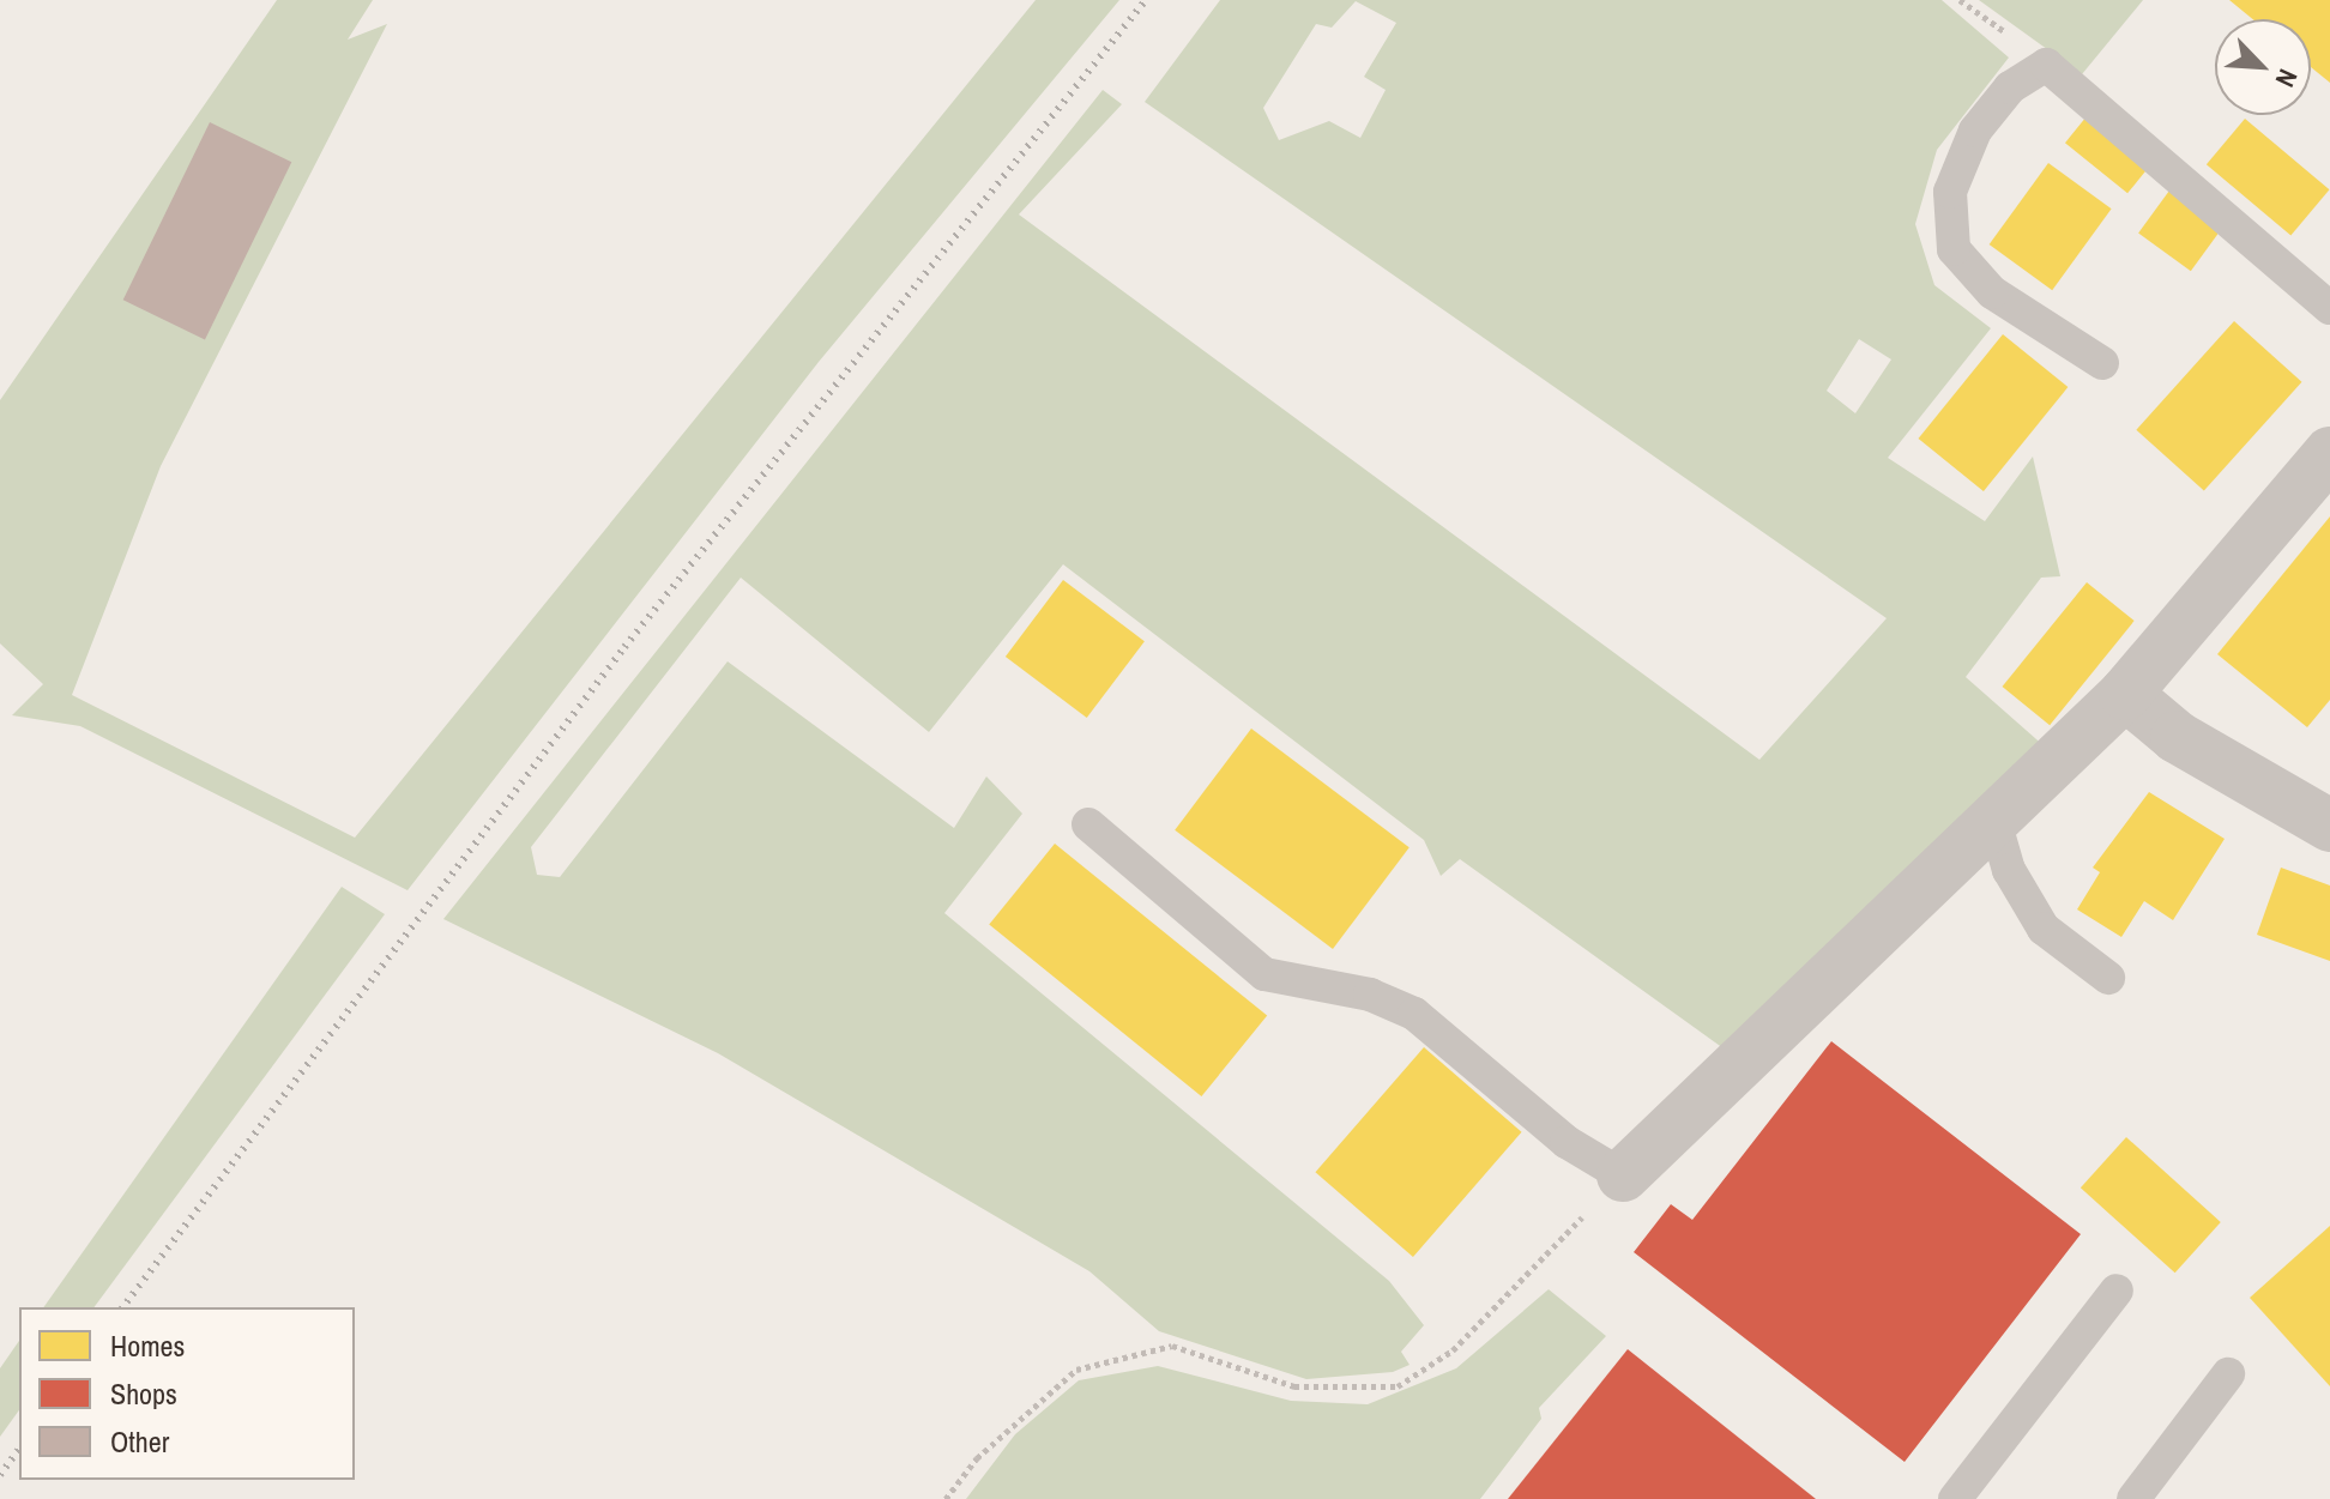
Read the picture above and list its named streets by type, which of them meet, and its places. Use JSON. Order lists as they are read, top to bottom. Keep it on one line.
{"legend":["Homes","Shops","Other"],"north":"bottom right"}
